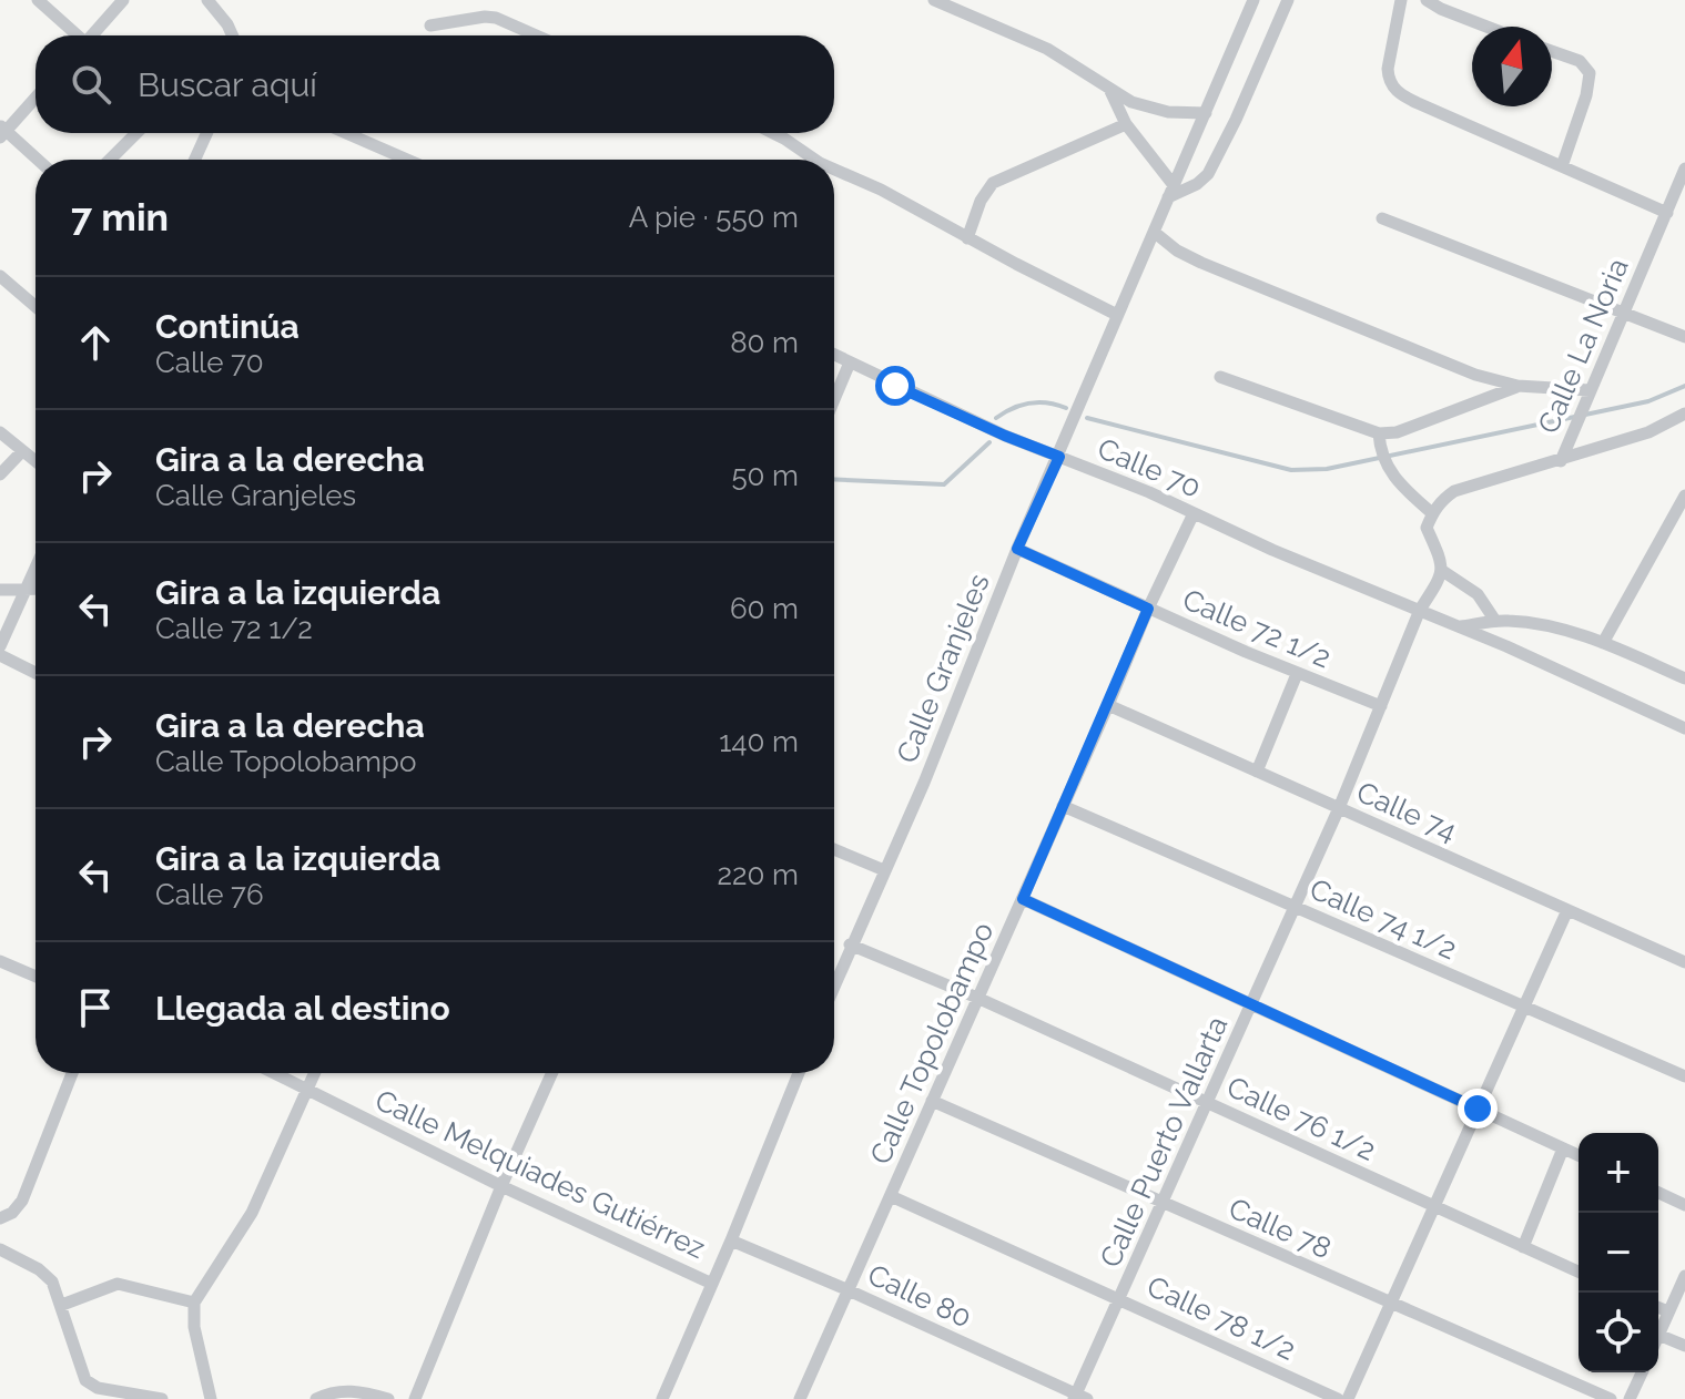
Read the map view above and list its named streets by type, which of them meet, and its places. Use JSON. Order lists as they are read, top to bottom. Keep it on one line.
{"streets":{"street":["Calle La Noria","Calle 70","Calle 72 1/2","Calle Granjeles","Calle 74","Calle 74 1/2","Calle Topolobampo","Calle 76 1/2","Calle Puerto Vallarta","Calle Melquiades Gutiérrez","Calle 78","Calle 80","Calle 78 1/2"]},"crossings":[["Calle 70","Calle Granjeles"],["Calle 70","Calle Topolobampo"],["Calle 70","Calle Puerto Vallarta"],["Calle 72 1/2","Calle Granjeles"],["Calle 72 1/2","Calle Topolobampo"],["Calle 72 1/2","Calle Puerto Vallarta"],["Calle Granjeles","Calle 76 1/2"],["Calle 74","Calle Topolobampo"],["Calle 74","Calle Puerto Vallarta"],["Calle 74 1/2","Calle Topolobampo"],["Calle 74 1/2","Calle Puerto Vallarta"],["Calle Topolobampo","Calle 76 1/2"],["Calle Topolobampo","Calle 78"],["Calle Topolobampo","Calle 80"],["Calle Topolobampo","Calle 78 1/2"],["Calle 76 1/2","Calle Puerto Vallarta"],["Calle Puerto Vallarta","Calle 78"],["Calle Puerto Vallarta","Calle 80"],["Calle Puerto Vallarta","Calle 78 1/2"]],"north":"top","page":{"search":"Buscar aquí","heading":["7 min","A pie · 550 m"],"list":[["Continúa","Calle 70","80 m"],["Gira a la derecha","Calle Granjeles","50 m"],["Gira a la izquierda","Calle 72 1/2","60 m"],["Gira a la derecha","Calle Topolobampo","140 m"],["Gira a la izquierda","Calle 76","220 m"],"Llegada al destino"],"map_buttons":["+","−"]}}
